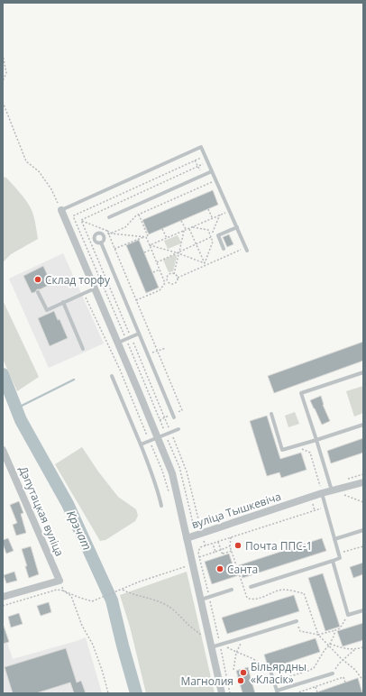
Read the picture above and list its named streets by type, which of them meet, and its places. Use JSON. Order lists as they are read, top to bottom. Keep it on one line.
{"streets":{"street":["вуліца Тышкевіча","Дэпутацкая вуліца"]},"water":["Крэчат"],"places":["Склад торфу","Почта ППС-1","Санта","Більярдны «Класік»","Магнолия"]}
